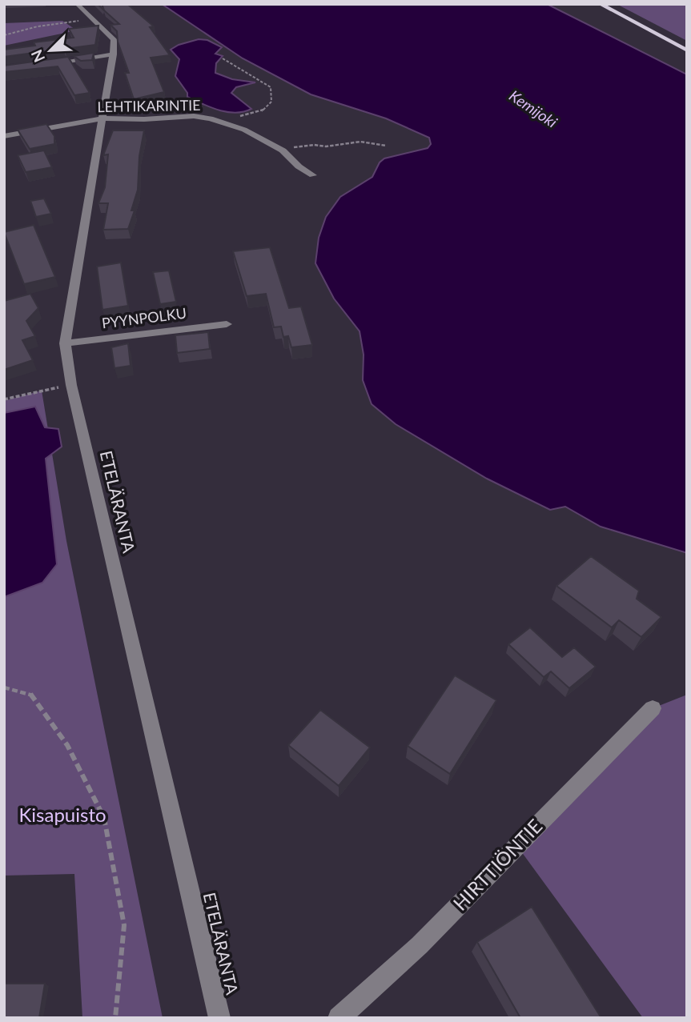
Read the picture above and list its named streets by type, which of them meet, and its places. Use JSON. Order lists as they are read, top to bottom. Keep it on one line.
{"streets":{"street":["LEHTIKARINTIE","PYYNPOLKU","ETELÄRANTA","HIRTTIÖNTIE"]},"crossings":[["LEHTIKARINTIE","ETELÄRANTA"],["PYYNPOLKU","ETELÄRANTA"]],"water":["Kemijoki"],"parks":["Kisapuisto"],"north":"bottom left"}
